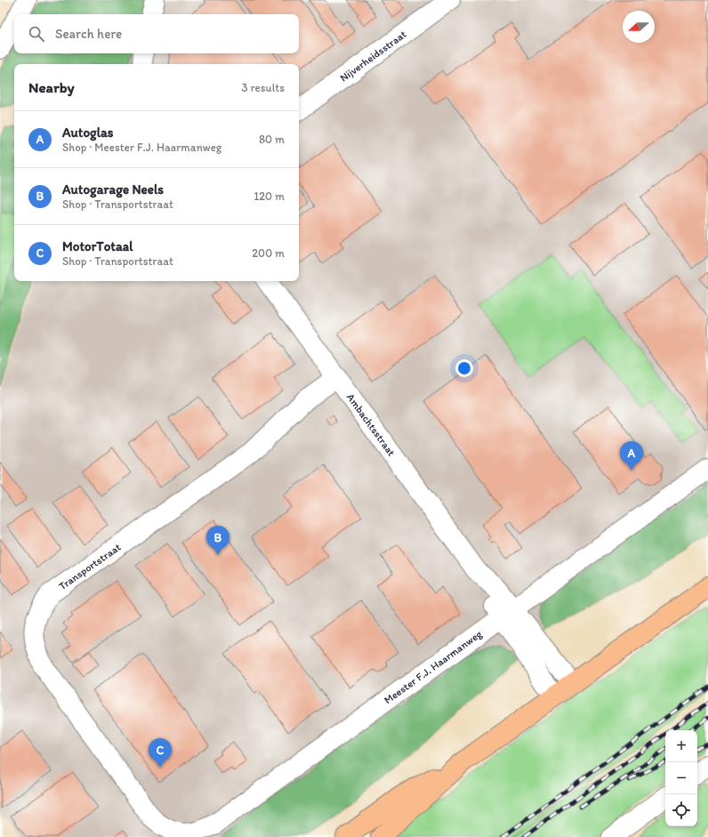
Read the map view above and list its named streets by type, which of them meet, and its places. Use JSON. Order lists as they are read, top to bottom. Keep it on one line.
{"streets":{"street":["Nijverheidsstraat","Ambachtsstraat","Transportstraat","Meester F.J. Haarmanweg"]},"crossings":[["Ambachtsstraat","Transportstraat"],["Ambachtsstraat","Meester F.J. Haarmanweg"],["Transportstraat","Meester F.J. Haarmanweg"]],"north":"left","page":{"search":"Search here","heading":["Nearby","3 results"],"list":[{"mark":"A","name":"Autoglas","note":"Shop · Meester F.J. Haarmanweg","value":"80 m"},{"mark":"B","name":"Autogarage Neels","note":"Shop · Transportstraat","value":"120 m"},{"mark":"C","name":"MotorTotaal","note":"Shop · Transportstraat","value":"200 m"}],"pins":["A","B","C"],"map_buttons":["+","−"]}}
